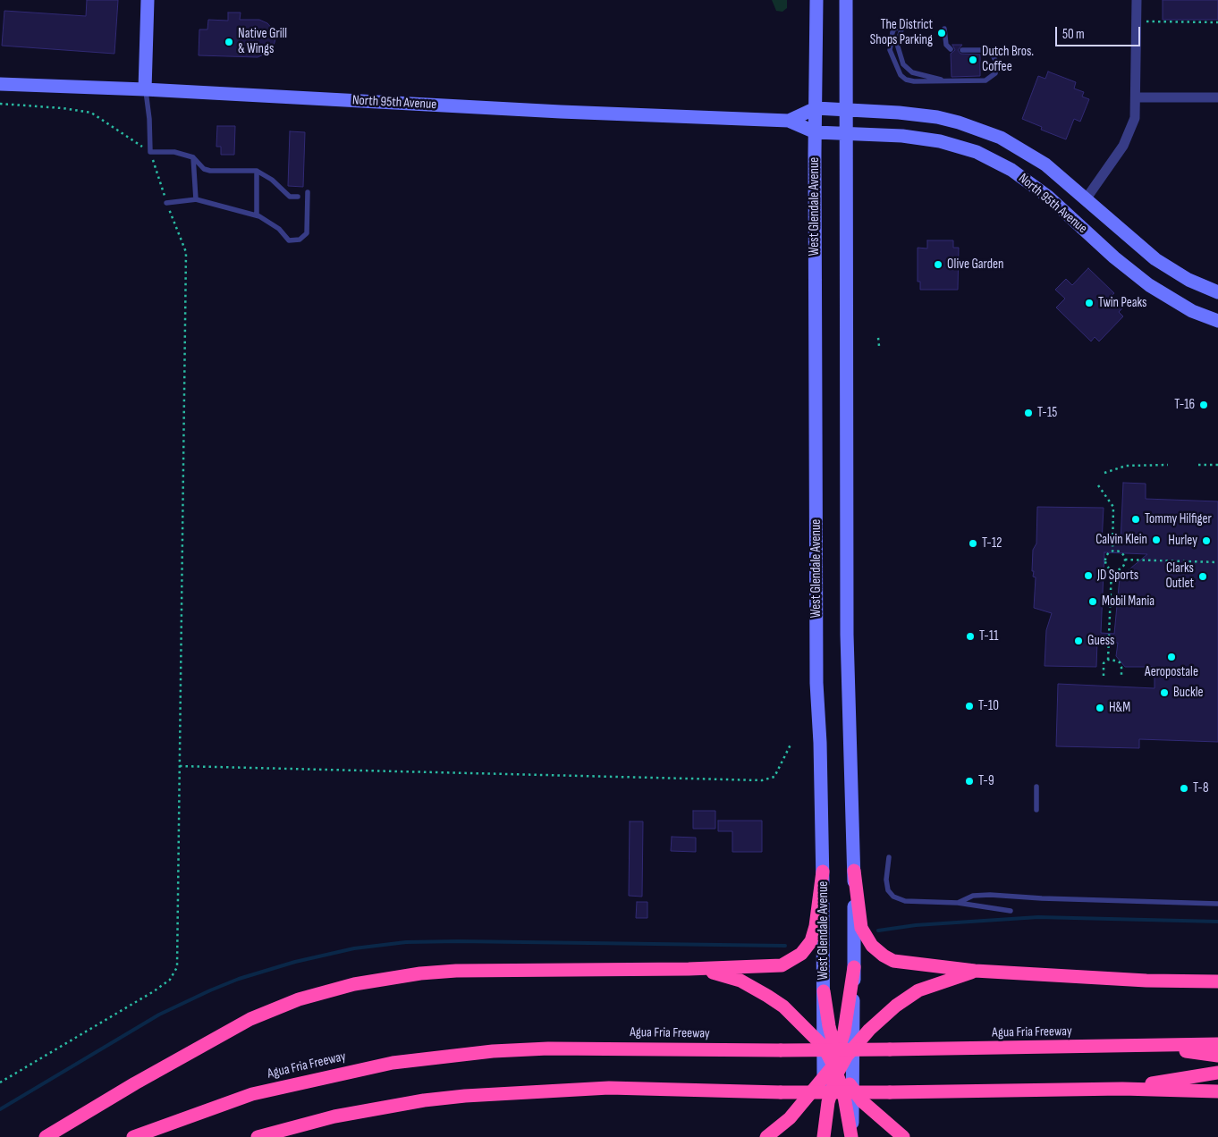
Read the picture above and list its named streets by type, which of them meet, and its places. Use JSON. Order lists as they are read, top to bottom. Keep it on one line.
{"streets":{"highway":["Agua Fria Freeway"],"main road":["North 95th Avenue","West Glendale Avenue"]},"crossings":[["North 95th Avenue","West Glendale Avenue"]],"places":["The District Shops Parking","Native Grill & Wings","Dutch Bros. Coffee","Olive Garden","Twin Peaks","T-16","T-15","Tommy Hilfiger","Calvin Klein","Hurley","T-12","JD Sports","Clarks Outlet","Mobil Mania","T-11","Guess","Aeropostale","Buckle","T-10","H&M","T-9","T-8"],"scale_bar":"50 m"}
